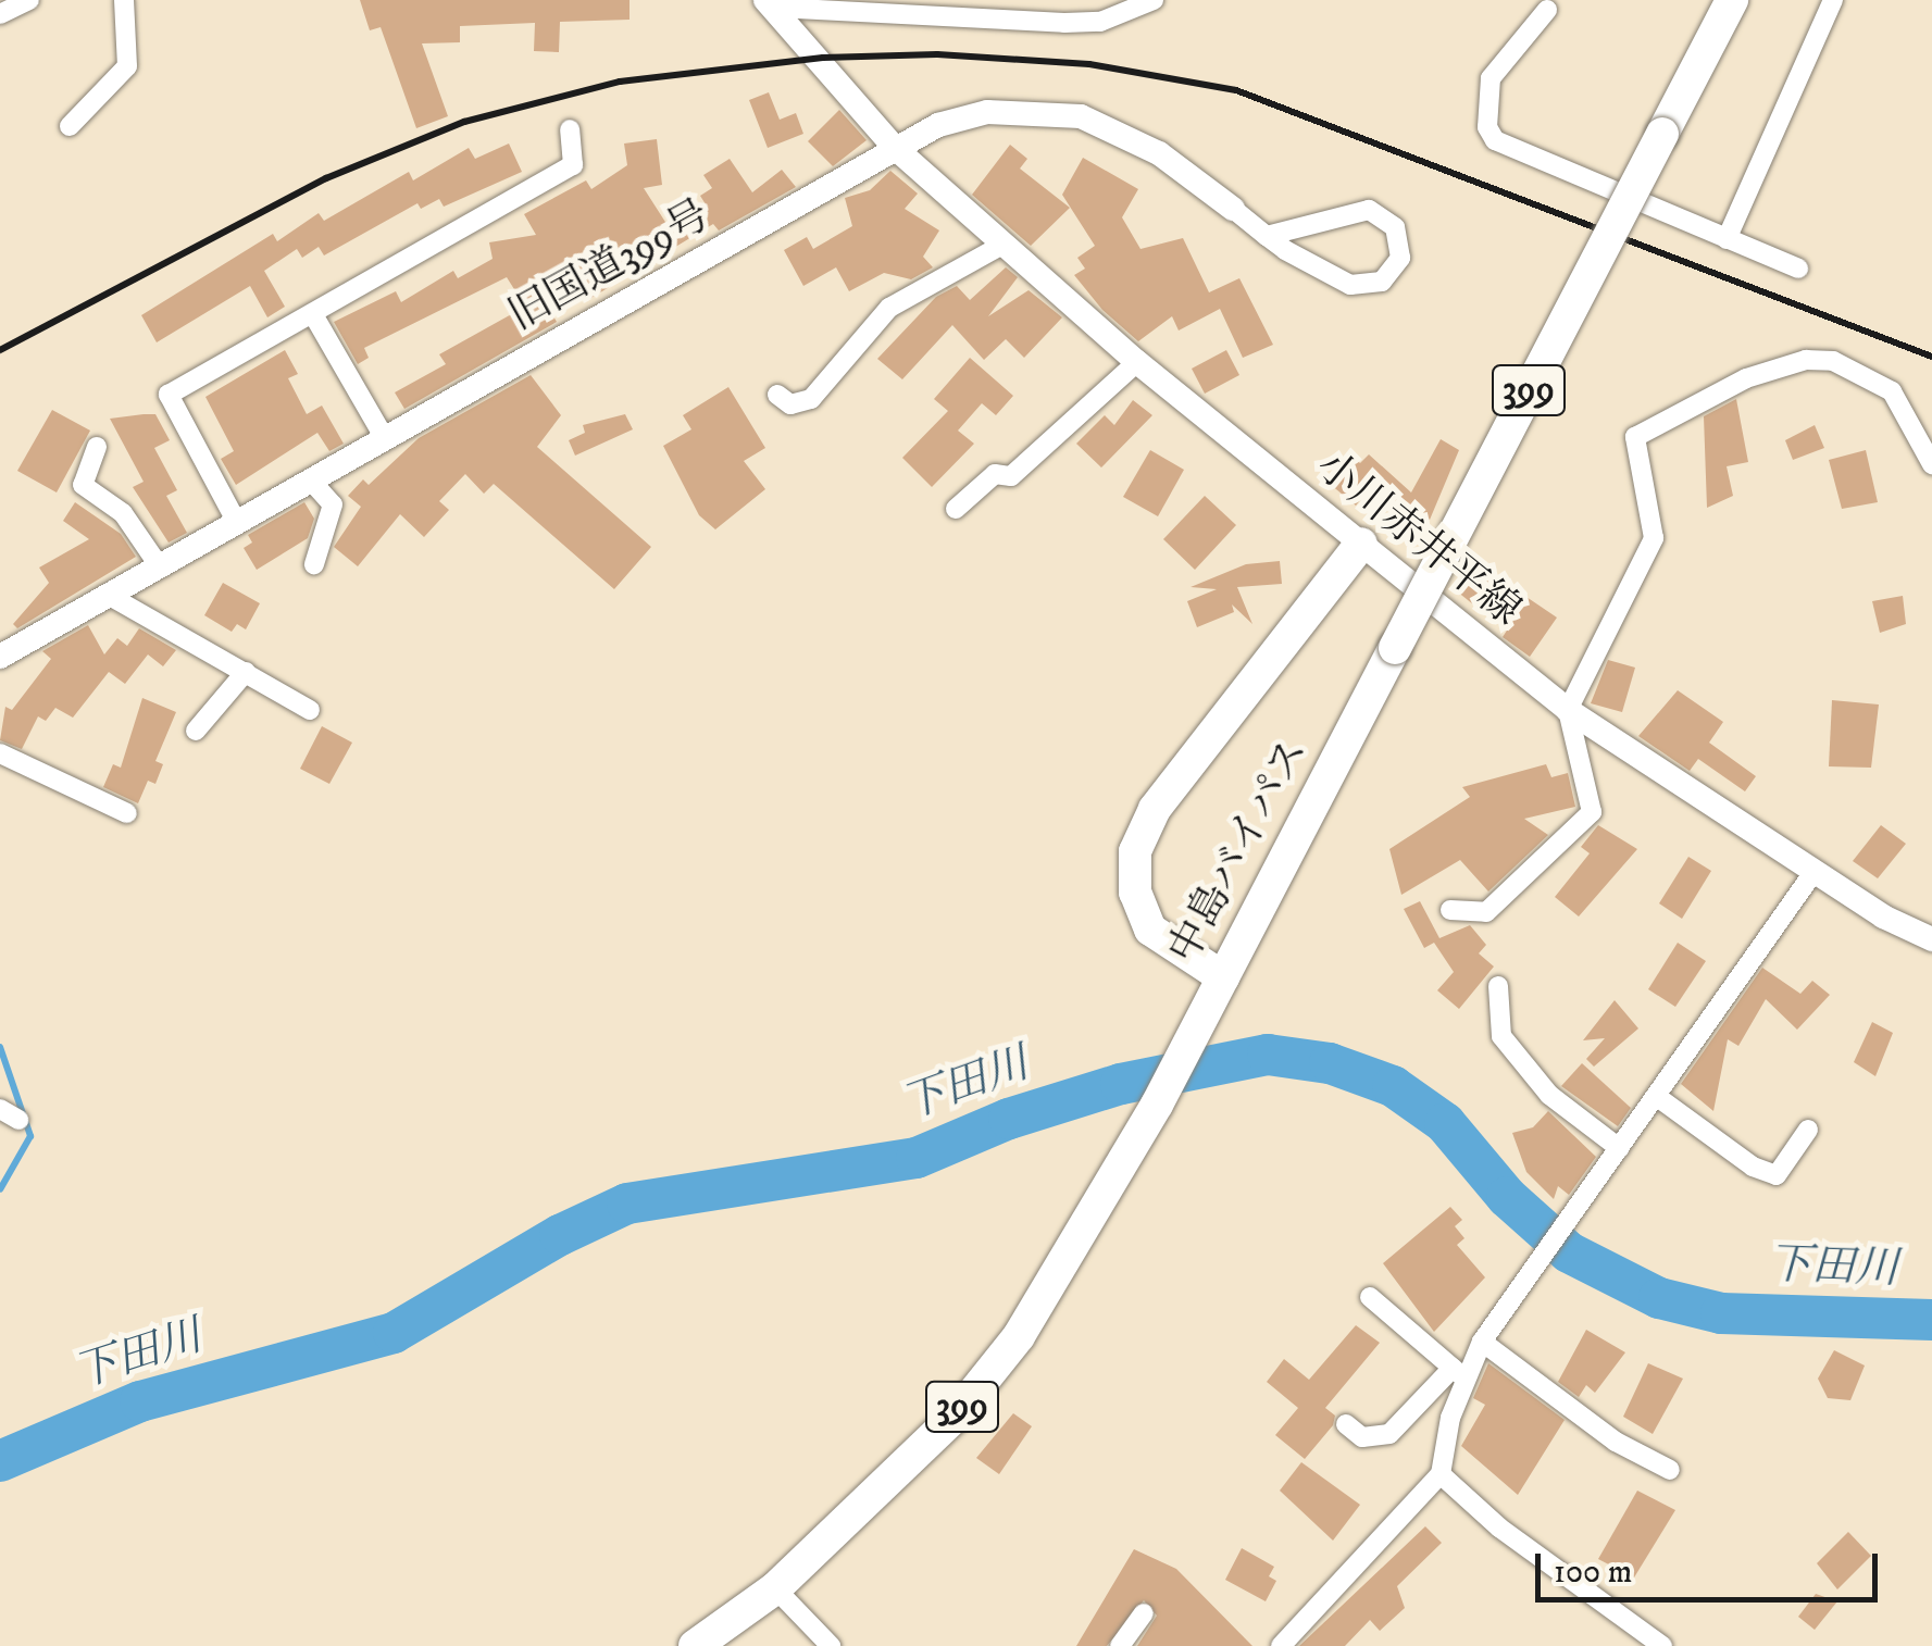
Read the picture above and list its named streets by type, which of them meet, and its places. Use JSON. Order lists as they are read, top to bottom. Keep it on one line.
{"streets":{"highway":["399","中島バイパス"],"street":["旧国道399号","小川赤井平線"]},"crossings":[["旧国道399号","小川赤井平線"]],"water":["下田川"],"scale_bar":"100 m"}
